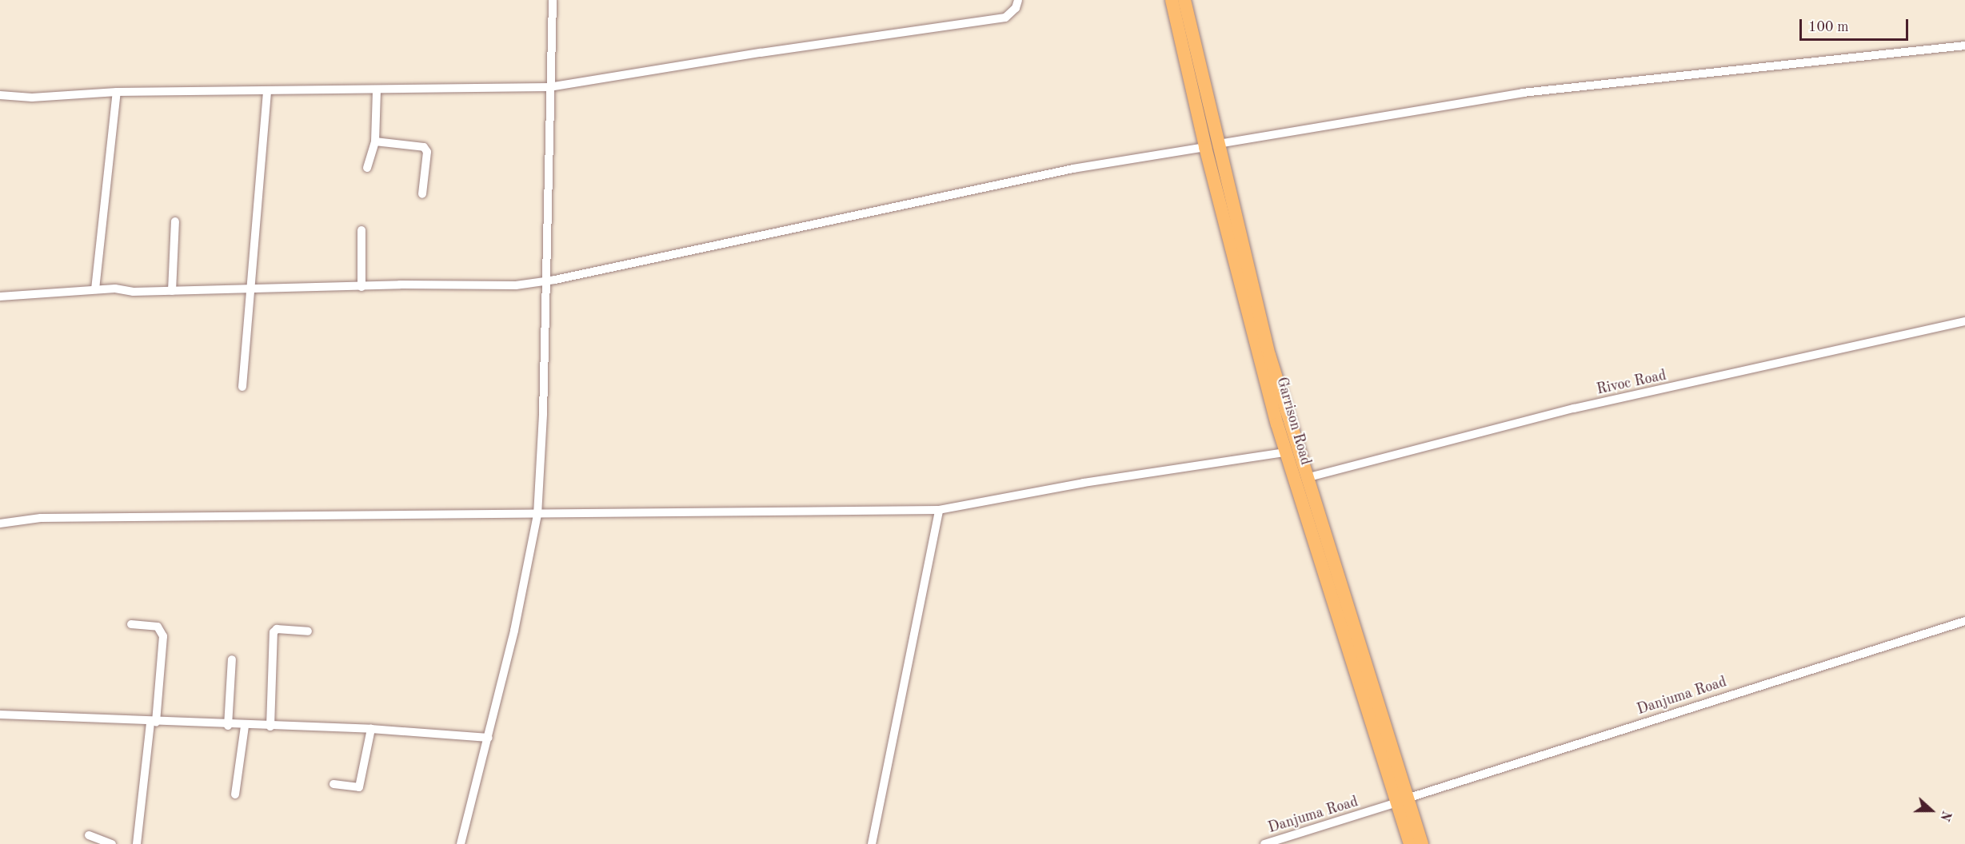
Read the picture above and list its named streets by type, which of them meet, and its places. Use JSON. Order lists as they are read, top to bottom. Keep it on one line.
{"streets":{"main road":["Garrison Road"],"street":["Rivoc Road","Danjuma Road"]},"crossings":[["Rivoc Road","Garrison Road"],["Garrison Road","Danjuma Road"]],"scale_bar":"100 m","north":"right"}
